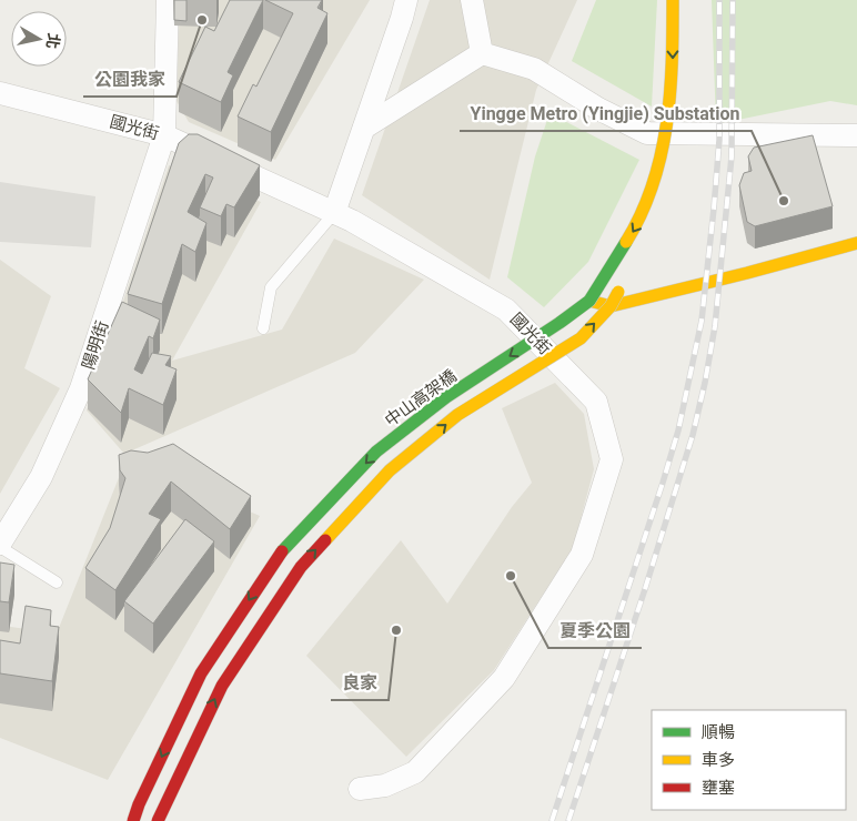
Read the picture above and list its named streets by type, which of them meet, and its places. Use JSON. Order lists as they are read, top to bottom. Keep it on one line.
{"streets":{"street":["國光街","陽明街","中山高架橋"]},"crossings":[["國光街","陽明街"]],"places":["公園我家","Yingge Metro (Yingjie) Substation","夏季公園","良家"],"legend":["順暢","車多","壅塞"],"north":"right"}
